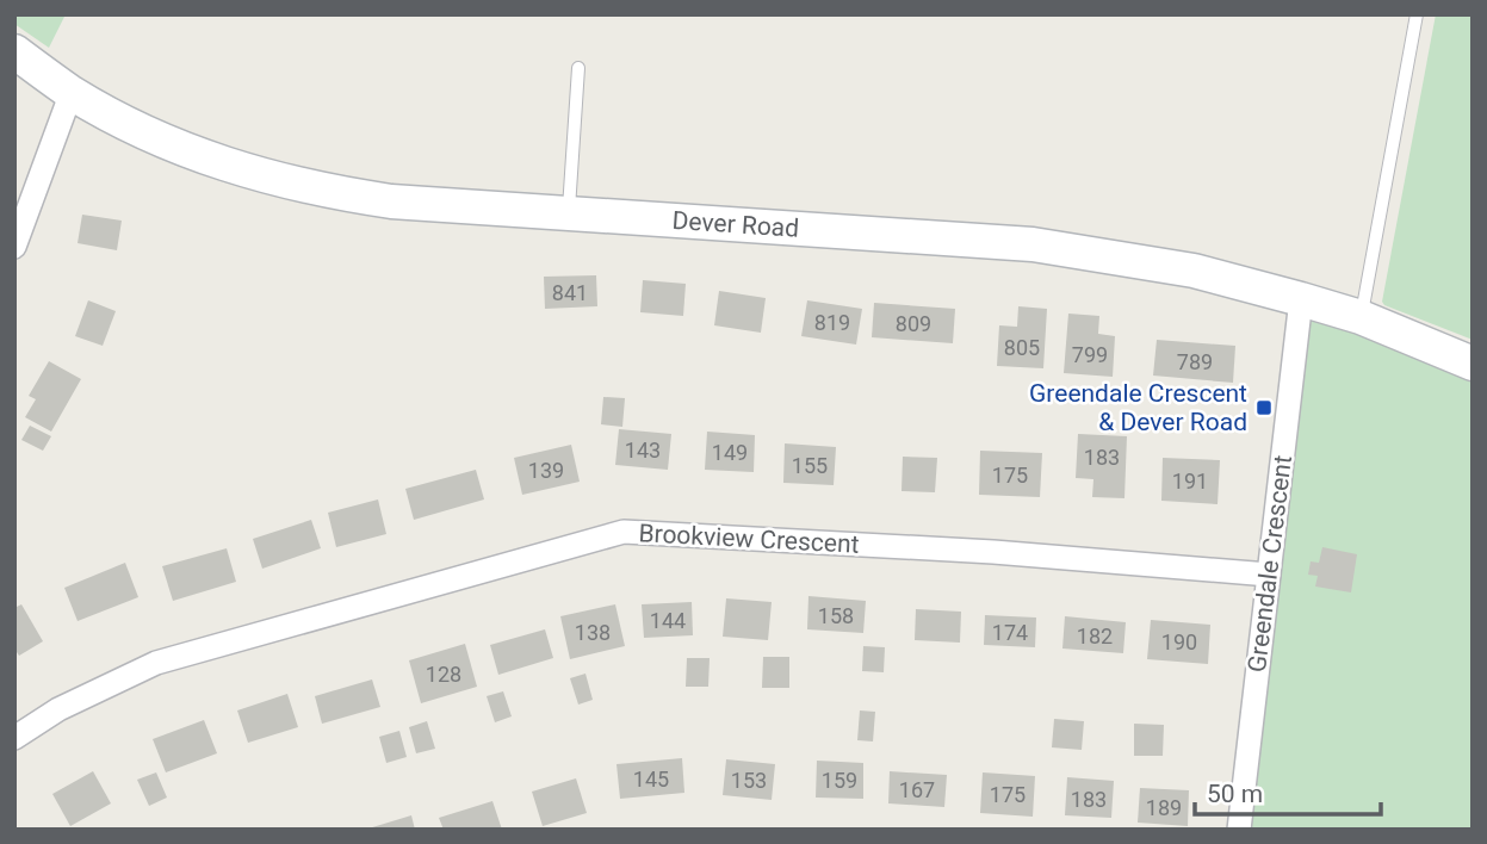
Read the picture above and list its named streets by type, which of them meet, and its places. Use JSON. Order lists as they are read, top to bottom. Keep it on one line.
{"streets":{"main road":["Dever Road"],"street":["Brookview Crescent","Greendale Crescent"]},"crossings":[["Dever Road","Greendale Crescent"],["Brookview Crescent","Greendale Crescent"]],"places":{"transit":["Greendale Crescent & Dever Road"]},"house_numbers":["841","819","809","805","799","789","143","149","183","155","139","175","191","158","144","138","174","182","190","128","145","153","159","167","175","183","189"],"scale_bar":"50 m"}
